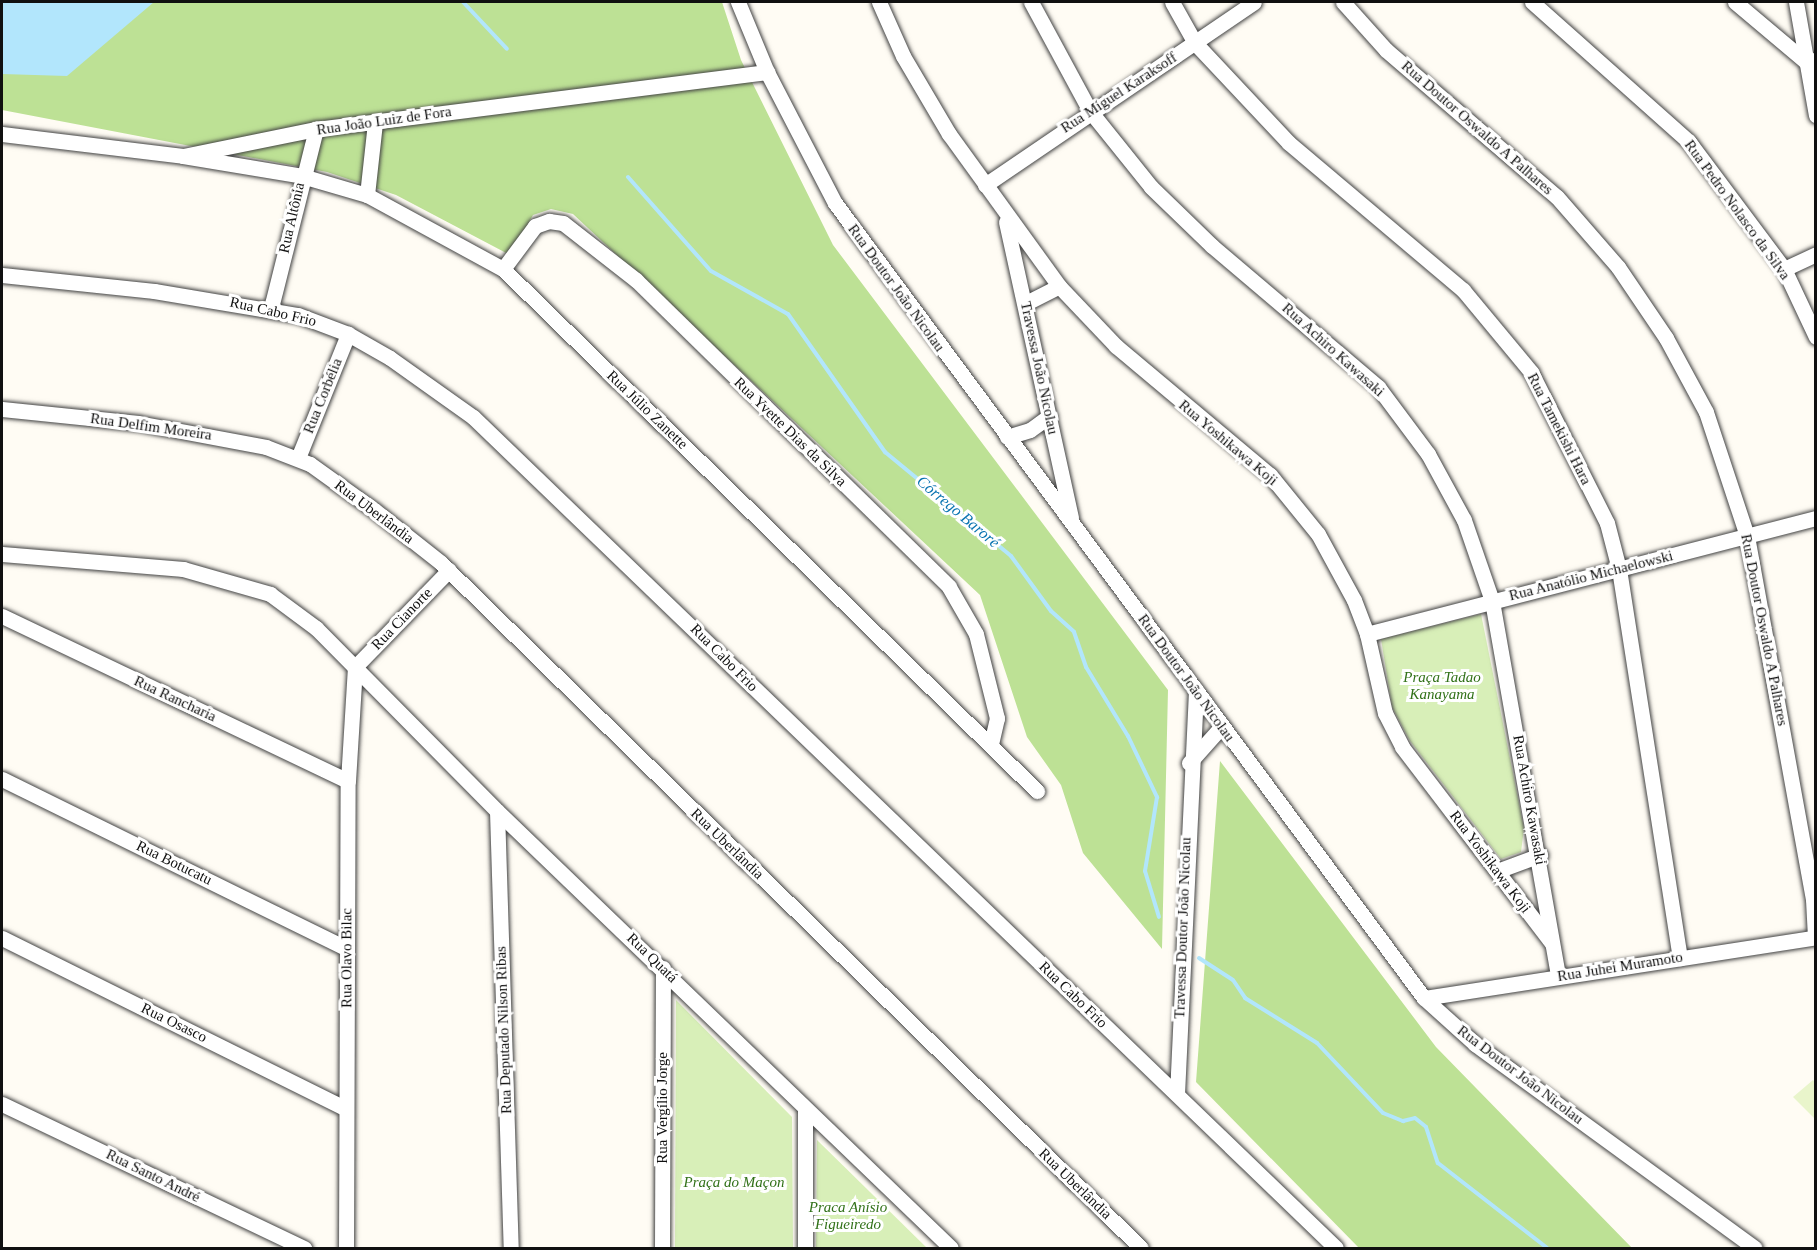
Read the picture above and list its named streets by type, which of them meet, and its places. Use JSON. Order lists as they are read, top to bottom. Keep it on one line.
{"streets":{"street":["Rua Miguel Karaksoff","Rua João Luiz de Fora","Rua Doutor Oswaldo A Palhares","Rua Pedro Nolasco da Silva","Rua Altônia","Rua Doutor João Nicolau","Rua Cabo Frio","Rua Achiro Kawasaki","Travessa João Nicolau","Rua Corbélia","Rua Júlio Zanette","Rua Delfim Moreira","Rua Tamekishi Hara","Rua Yvette Dias da Silva","Rua Yoshikawa Koji","Rua Uberlândia","Rua Anatólio Michaelowski","Rua Cianorte","Rua Rancharia","Rua Botucatu","Travessa Doutor João Nicolau","Rua Olavo Bilac","Rua Quatá","Rua Juhei Muramoto","Rua Osasco","Rua Deputado Nilson Ribas","Rua Vergílio Jorge","Rua Santo André"]},"crossings":[["Rua Miguel Karaksoff","Rua Achiro Kawasaki"],["Rua Miguel Karaksoff","Rua Tamekishi Hara"],["Rua Miguel Karaksoff","Rua Yoshikawa Koji"],["Rua João Luiz de Fora","Rua Altônia"],["Rua João Luiz de Fora","Rua Doutor João Nicolau"],["Rua João Luiz de Fora","Rua Júlio Zanette"],["Rua Doutor Oswaldo A Palhares","Rua Anatólio Michaelowski"],["Rua Doutor Oswaldo A Palhares","Rua Juhei Muramoto"],["Rua Altônia","Rua Cabo Frio"],["Rua Altônia","Rua Júlio Zanette"],["Rua Doutor João Nicolau","Travessa João Nicolau"],["Rua Doutor João Nicolau","Travessa Doutor João Nicolau"],["Rua Doutor João Nicolau","Rua Juhei Muramoto"],["Rua Cabo Frio","Rua Corbélia"],["Rua Cabo Frio","Travessa Doutor João Nicolau"],["Rua Achiro Kawasaki","Rua Yoshikawa Koji"],["Rua Achiro Kawasaki","Rua Anatólio Michaelowski"],["Rua Achiro Kawasaki","Rua Juhei Muramoto"],["Travessa João Nicolau","Rua Yoshikawa Koji"],["Rua Corbélia","Rua Delfim Moreira"],["Rua Corbélia","Rua Uberlândia"],["Rua Júlio Zanette","Rua Yvette Dias da Silva"],["Rua Delfim Moreira","Rua Uberlândia"],["Rua Tamekishi Hara","Rua Anatólio Michaelowski"],["Rua Tamekishi Hara","Rua Juhei Muramoto"],["Rua Yoshikawa Koji","Rua Anatólio Michaelowski"],["Rua Uberlândia","Rua Cianorte"],["Rua Cianorte","Rua Olavo Bilac"],["Rua Cianorte","Rua Quatá"],["Rua Rancharia","Rua Olavo Bilac"],["Rua Botucatu","Rua Olavo Bilac"],["Rua Olavo Bilac","Rua Quatá"],["Rua Olavo Bilac","Rua Osasco"],["Rua Quatá","Rua Deputado Nilson Ribas"],["Rua Quatá","Rua Vergílio Jorge"]],"water":["Córrego Baroré"],"parks":["Praça Tadao Kanayama","Praça do Maçon","Praca Anísio Figueiredo"]}
